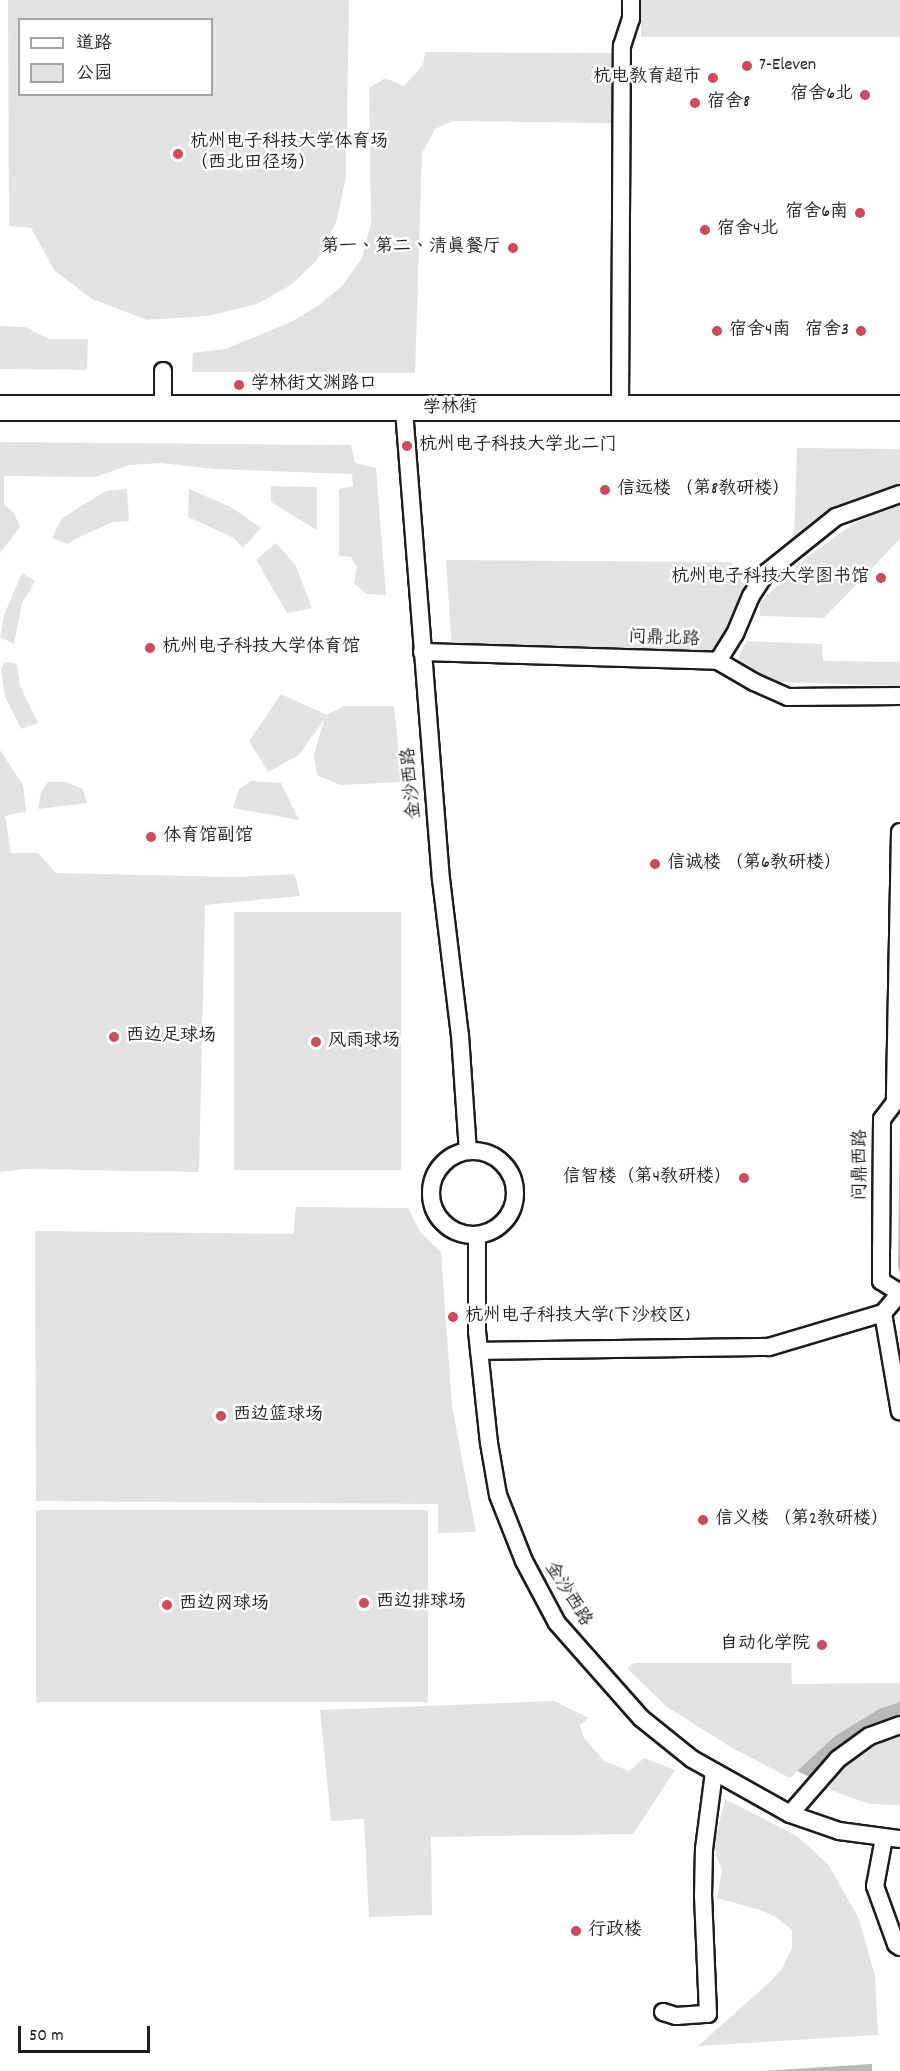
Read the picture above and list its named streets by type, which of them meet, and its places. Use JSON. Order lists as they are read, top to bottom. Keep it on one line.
{"streets":{"main road":["学林街"],"street":["问鼎北路","金沙西路","问鼎西路"]},"crossings":[["学林街","金沙西路"],["问鼎北路","金沙西路"]],"places":["7-Eleven","杭电教育超市","宿舍6北","宿舍8","杭州电子科技大学体育场 （西北田径场）","宿舍6南","宿舍4北","第一、第二、清真餐厅","宿舍4南","宿舍3","学林街文渊路口","杭州电子科技大学北二门","信远楼 （第8教研楼）","杭州电子科技大学图书馆","杭州电子科技大学体育馆","体育馆副馆","信诚楼 （第6教研楼）","西边足球场","风雨球场","信智楼（第4教研楼）","杭州电子科技大学(下沙校区)","西边篮球场","信义楼 （第2教研楼）","西边排球场","西边网球场","自动化学院","行政楼"],"legend":["道路","公园"],"scale_bar":"50 m"}
